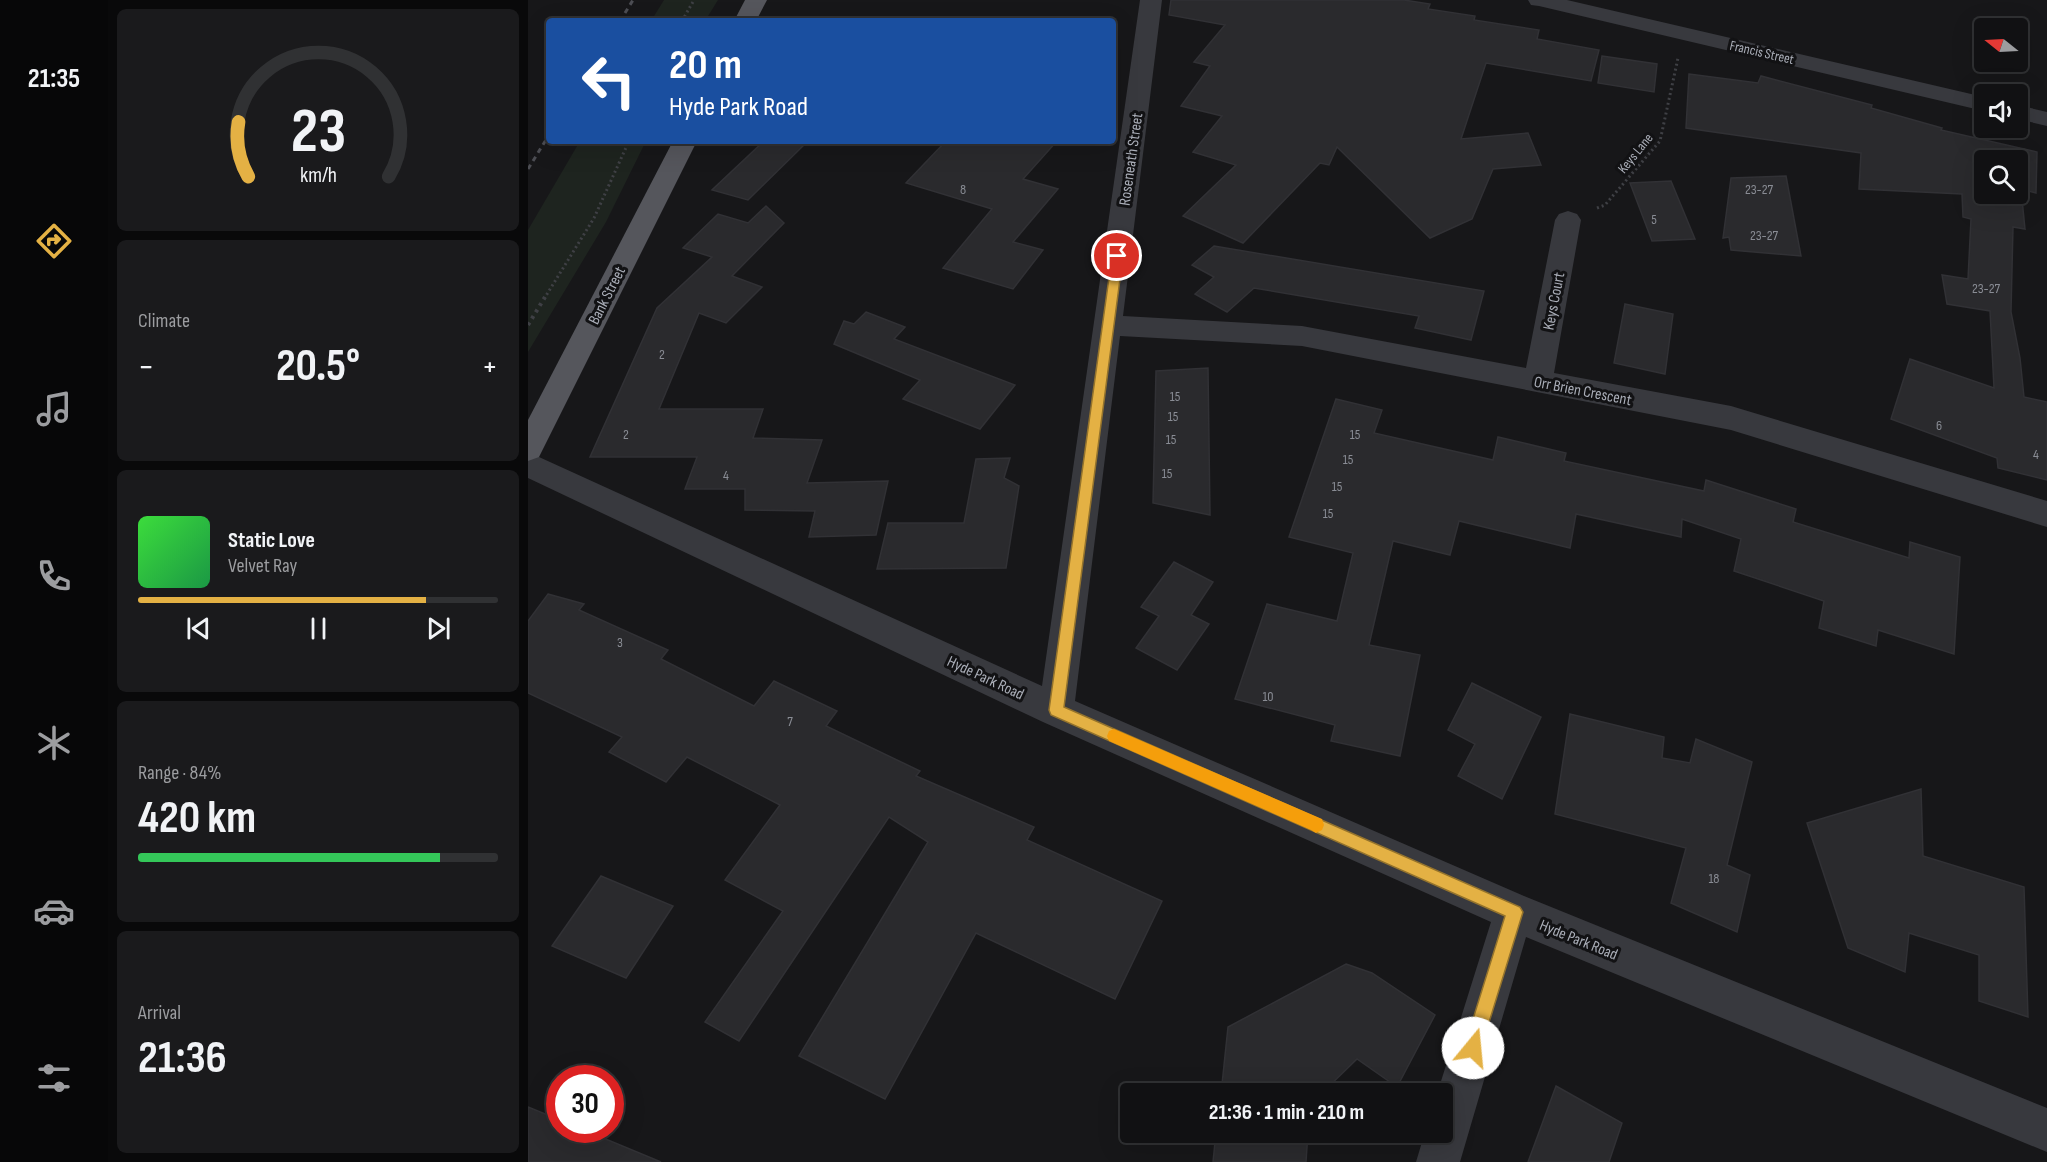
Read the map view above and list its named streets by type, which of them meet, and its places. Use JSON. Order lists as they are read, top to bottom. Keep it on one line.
{"streets":{"main road":["Bank Street"],"street":["Francis Street","Roseneath Street","Keys Court","Orr Brien Crescent","Hyde Park Road"],"path":["Keys Lane"]},"crossings":[["Francis Street","Keys Lane"],["Keys Lane","Keys Court"],["Roseneath Street","Orr Brien Crescent"],["Roseneath Street","Hyde Park Road"],["Keys Court","Orr Brien Crescent"]],"house_numbers":["8","23-27","5","23-27","23-27","2","15","15","6","2","15","15","4","15","15","4","15","15","3","10","7","18"],"north":"left","page":{"tabs":"21:35","turn":["20 m","Hyde Park Road"],"tile":["Climate",["Range · 84%","420 km"],["Arrival","21:36"]],"heat":["−","20.5°","+"],"song":["Static Love","Velvet Ray"],"limit":"30","trip":"21:36 · 1 min · 210 m","gauge":["23","km/h"]}}
